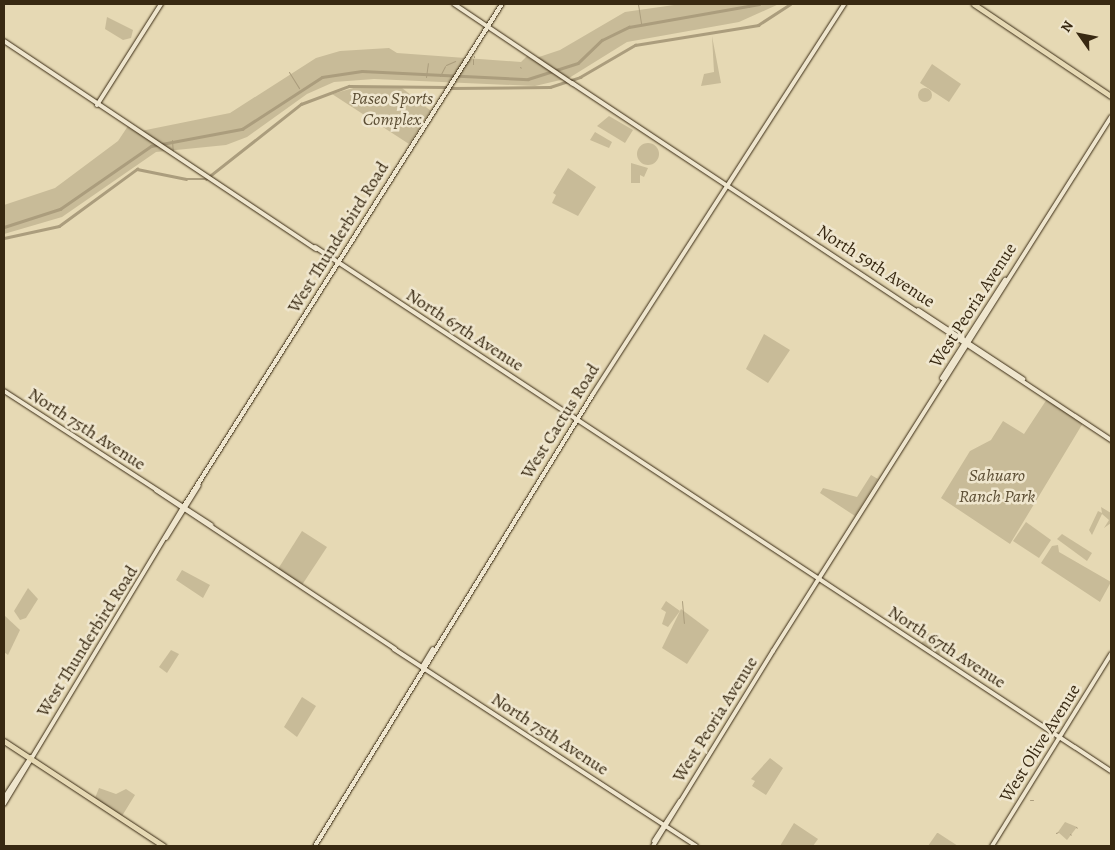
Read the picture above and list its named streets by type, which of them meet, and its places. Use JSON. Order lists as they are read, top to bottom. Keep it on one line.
{"streets":{"main road":["West Thunderbird Road","North 59th Avenue","West Peoria Avenue","North 67th Avenue","West Cactus Road","North 75th Avenue","West Olive Avenue"]},"crossings":[["West Thunderbird Road","North 59th Avenue"],["West Thunderbird Road","North 67th Avenue"],["West Thunderbird Road","North 75th Avenue"],["North 59th Avenue","West Peoria Avenue"],["North 59th Avenue","West Cactus Road"],["West Peoria Avenue","North 67th Avenue"],["West Peoria Avenue","North 75th Avenue"],["North 67th Avenue","West Cactus Road"],["North 67th Avenue","West Olive Avenue"],["West Cactus Road","North 75th Avenue"]],"parks":["Paseo Sports Complex","Sahuaro Ranch Park"],"north":"top left"}
